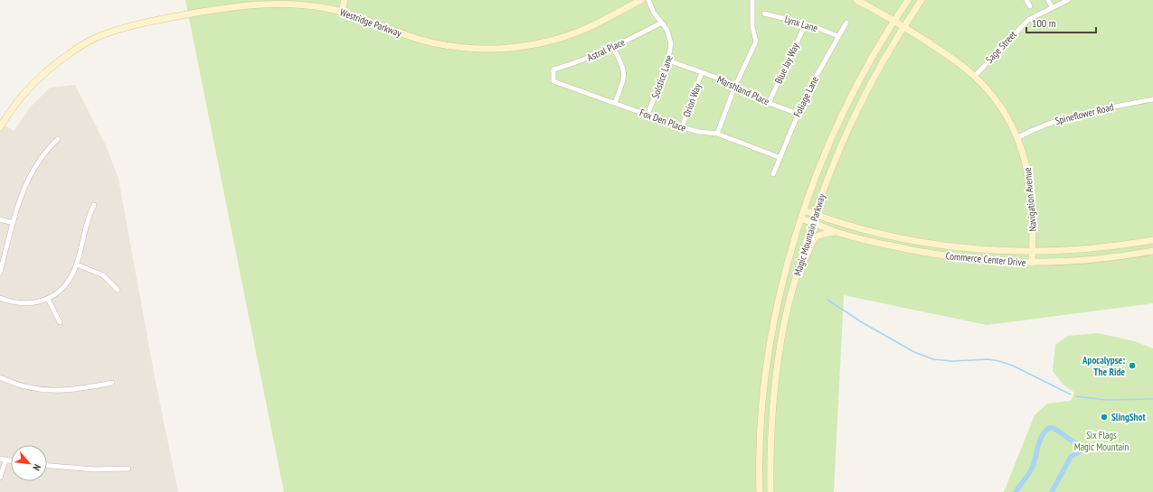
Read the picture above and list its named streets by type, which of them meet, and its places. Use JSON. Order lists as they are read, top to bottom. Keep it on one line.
{"streets":{"street":["Westridge Parkway","Lynx Lane","Sage Street","Astral Place","Blue Jay Way","Solstice Lane","Marshland Place","Foliage Lane","Orion Way","Spineflower Road","Fox Den Place","Navigation Avenue","Magic Mountain Parkway","Commerce Center Drive"]},"crossings":[["Lynx Lane","Blue Jay Way"],["Lynx Lane","Foliage Lane"],["Sage Street","Navigation Avenue"],["Astral Place","Solstice Lane"],["Astral Place","Fox Den Place"],["Blue Jay Way","Marshland Place"],["Solstice Lane","Marshland Place"],["Solstice Lane","Fox Den Place"],["Marshland Place","Foliage Lane"],["Marshland Place","Orion Way"],["Foliage Lane","Fox Den Place"],["Orion Way","Fox Den Place"],["Spineflower Road","Navigation Avenue"],["Navigation Avenue","Magic Mountain Parkway"],["Navigation Avenue","Commerce Center Drive"],["Magic Mountain Parkway","Commerce Center Drive"]],"parks":["Six Flags Magic Mountain"],"places":["Apocalypse: The Ride","SlingShot"],"scale_bar":"100 m","north":"bottom right"}
